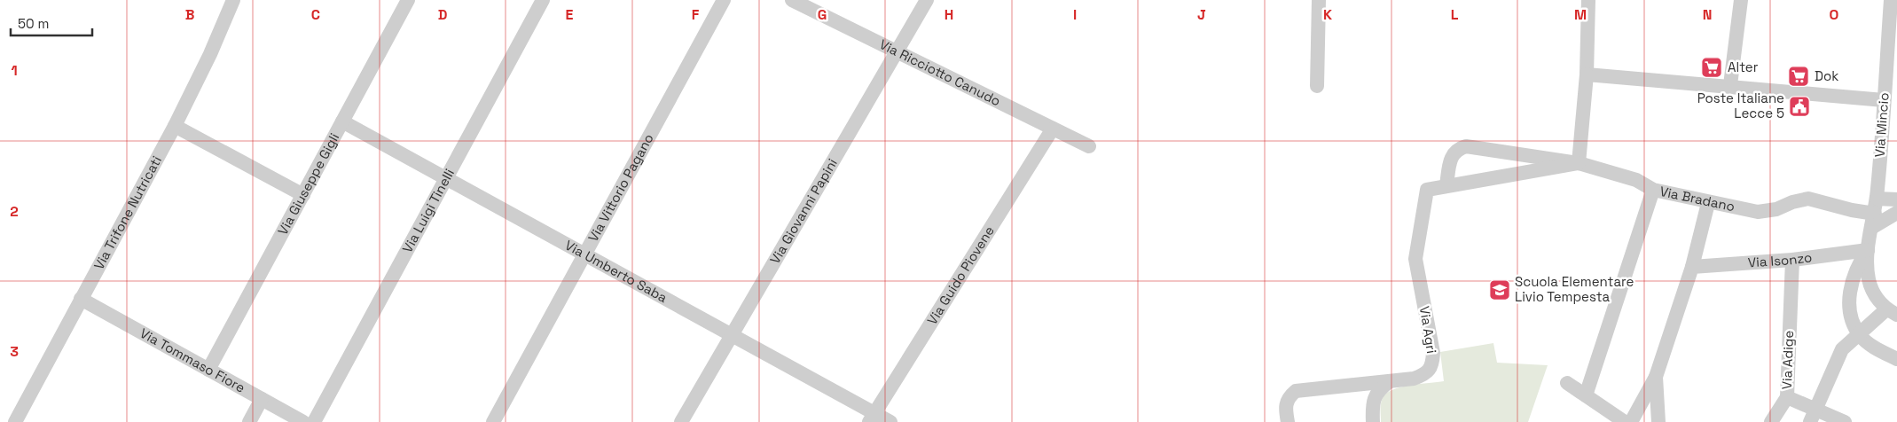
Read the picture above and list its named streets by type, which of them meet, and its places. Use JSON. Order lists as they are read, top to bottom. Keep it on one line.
{"streets":{"street":["Via Ricciotto Canudo","Via Mincio","Via Giuseppe Gigli","Via Vittorio Pagano","Via Bradano","Via Luigi Tinelli","Via Giovanni Papini","Via Trifone Nutricati","Via Isonzo","Via Umberto Saba","Via Guido Piovene","Via Agri","Via Adige","Via Tommaso Fiore"]},"crossings":[["Via Ricciotto Canudo","Via Giovanni Papini"],["Via Ricciotto Canudo","Via Guido Piovene"],["Via Mincio","Via Bradano"],["Via Mincio","Via Isonzo"],["Via Giuseppe Gigli","Via Umberto Saba"],["Via Giuseppe Gigli","Via Tommaso Fiore"],["Via Vittorio Pagano","Via Umberto Saba"],["Via Luigi Tinelli","Via Umberto Saba"],["Via Giovanni Papini","Via Umberto Saba"],["Via Trifone Nutricati","Via Tommaso Fiore"],["Via Isonzo","Via Adige"],["Via Umberto Saba","Via Guido Piovene"]],"places":{"supermarket":["Alter","Dok"],"public building":["Poste Italiane Lecce 5"],"school or university":["Scuola Elementare Livio Tempesta"]},"scale_bar":"50 m","grid":{"columns":["B","C","D","E","F","G","H","I","J","K","L","M","N","O"],"rows":["1","2","3"]}}
